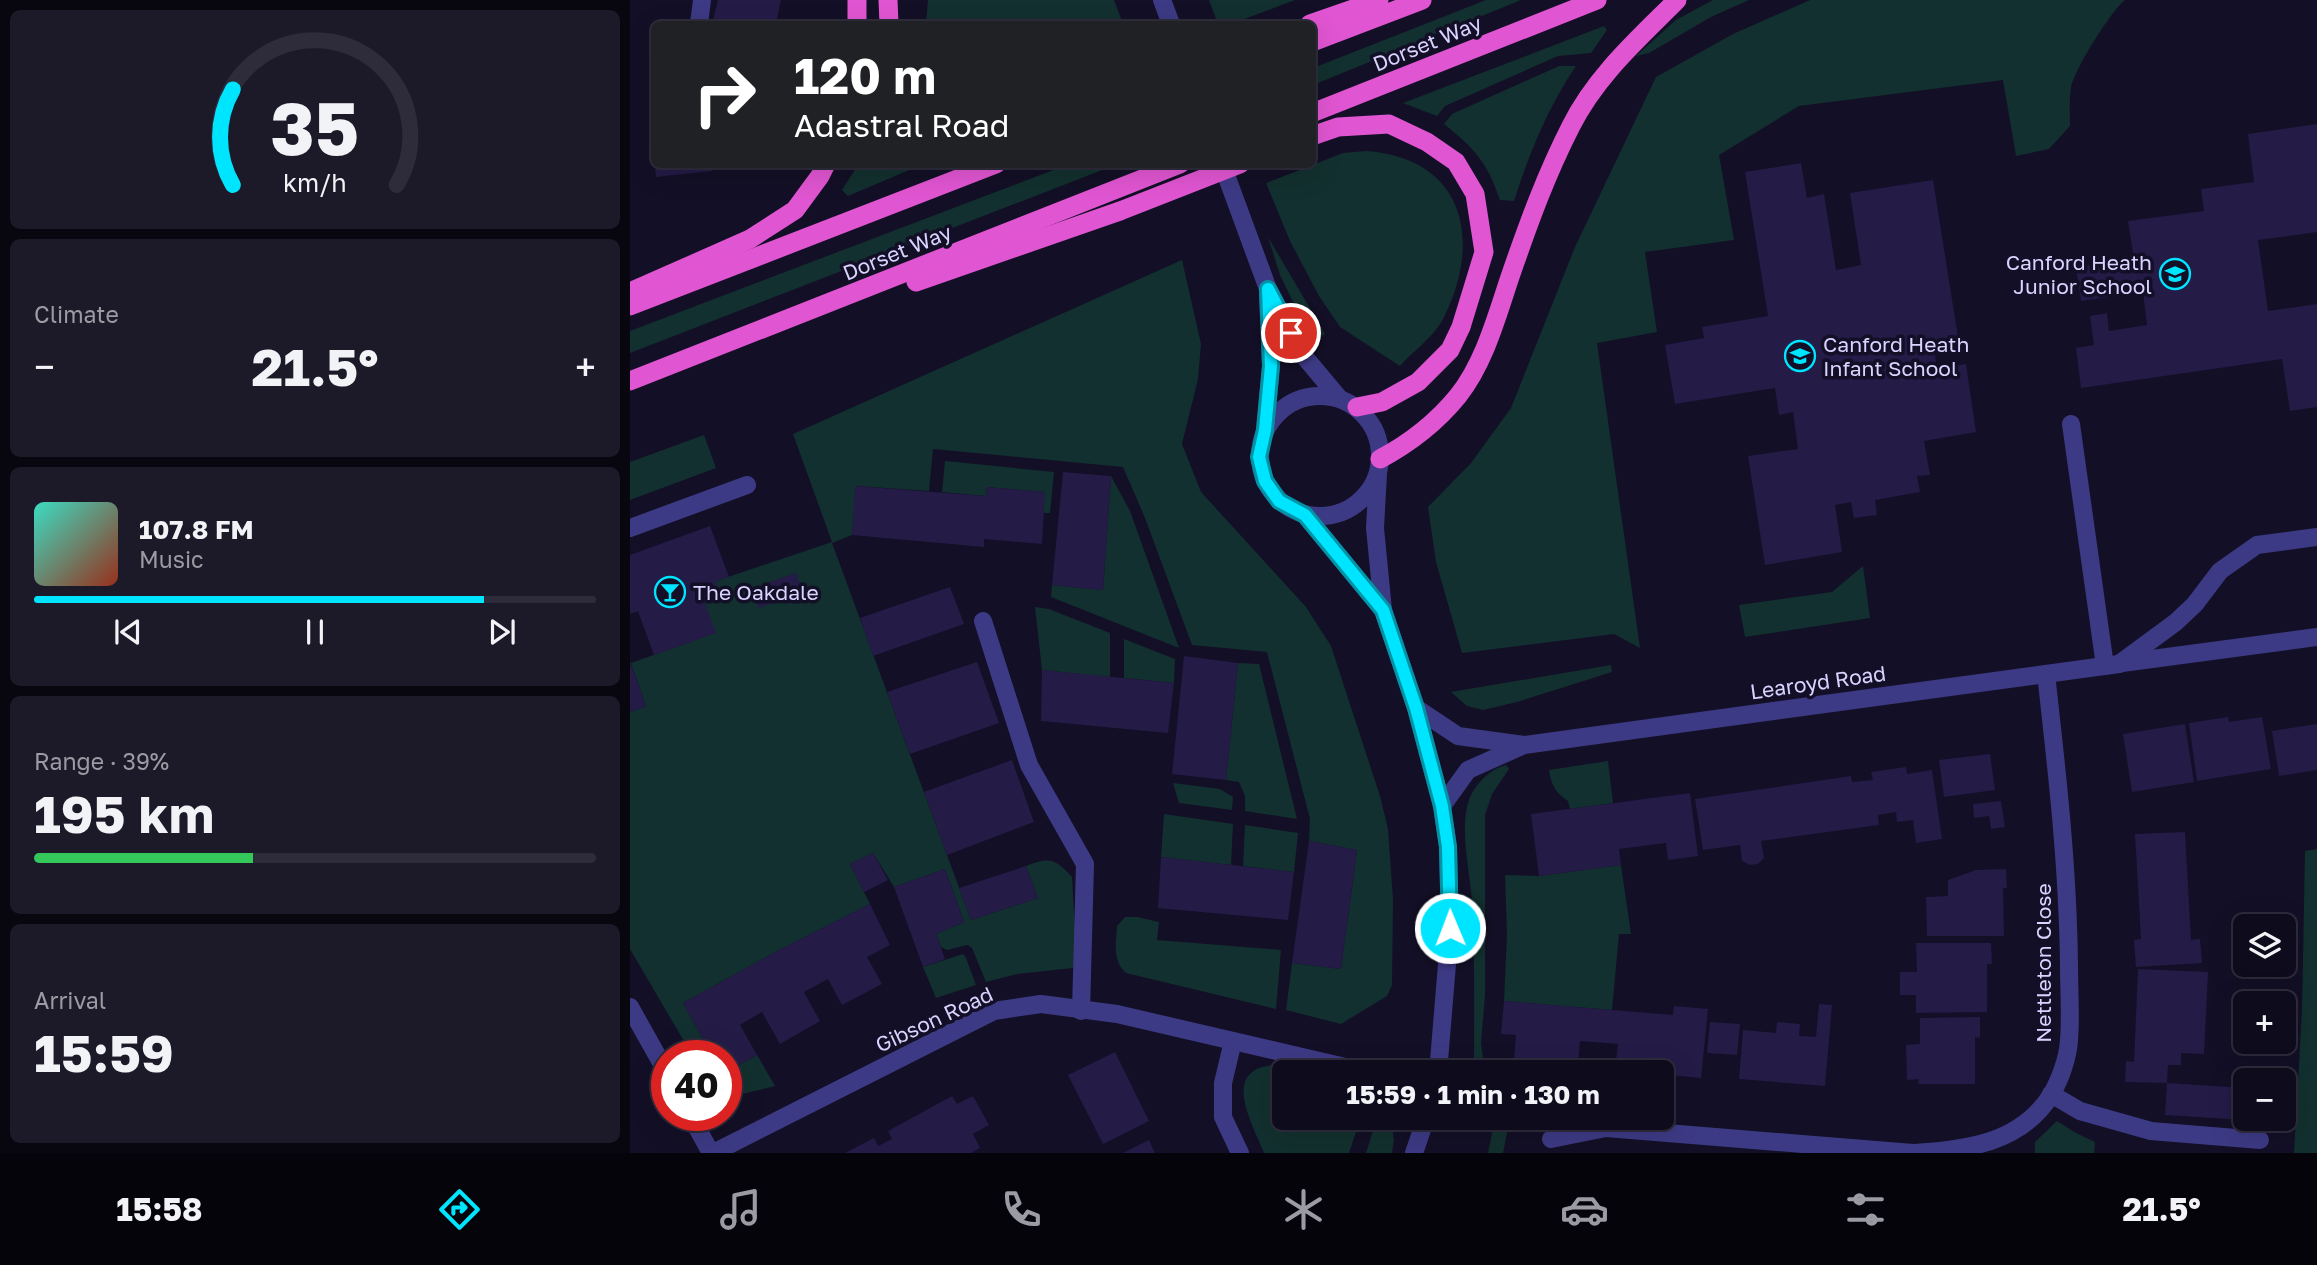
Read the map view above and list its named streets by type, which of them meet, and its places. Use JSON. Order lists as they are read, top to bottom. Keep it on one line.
{"streets":{"highway":["Dorset Way"],"street":["Learoyd Road","Nettleton Close","Gibson Road"]},"crossings":[["Learoyd Road","Nettleton Close"]],"places":{"school or university":["Canford Heath Junior School","Canford Heath Infant School"],"bar":["The Oakdale"]},"page":{"turn":["120 m","Adastral Road"],"tile":["Climate",["Range · 39%","195 km"],["Arrival","15:59"]],"heat":["−","21.5°","+"],"song":["107.8 FM","Music"],"map_buttons":["+","−"],"limit":"40","trip":"15:59 · 1 min · 130 m","tabs":["15:58","21.5°"],"gauge":["35","km/h"]}}
